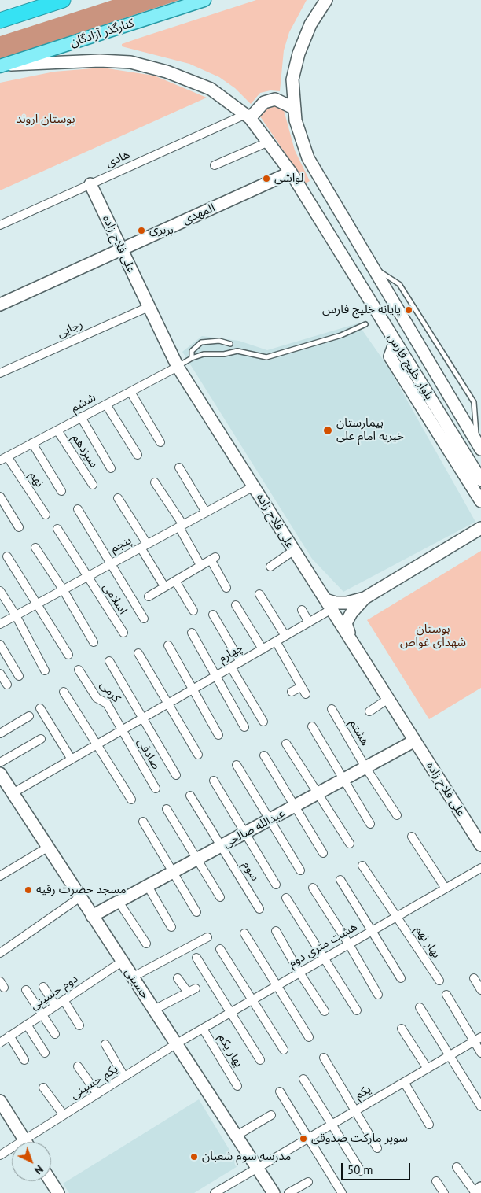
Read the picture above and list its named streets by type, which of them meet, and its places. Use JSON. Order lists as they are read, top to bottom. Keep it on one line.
{"streets":{"main road":["کنارگذر آزادگان"],"street":["هادی","المهدی","علی فلاح زاده","رجایی","بلوار خلیج فارس","ششم","سیزدهم","نهم","پنجم","اسلامی","چهارم","کرمی","هشتم","صادقی","عبدالله صالحی","سوم","بهار نهم","هشت متری دوم","حسینی","دوم حسینی","بهار یکم","یکم حسینی","یکم"]},"crossings":[["کنارگذر آزادگان","بلوار خلیج فارس"],["هادی","علی فلاح زاده"],["هادی","بلوار خلیج فارس"],["المهدی","علی فلاح زاده"],["المهدی","بلوار خلیج فارس"],["علی فلاح زاده","رجایی"],["علی فلاح زاده","ششم"],["علی فلاح زاده","پنجم"],["علی فلاح زاده","چهارم"],["علی فلاح زاده","عبدالله صالحی"],["ششم","سیزدهم"],["ششم","نهم"],["پنجم","اسلامی"],["چهارم","کرمی"],["چهارم","صادقی"],["چهارم","حسینی"],["کرمی","صادقی"],["هشتم","عبدالله صالحی"],["عبدالله صالحی","سوم"],["عبدالله صالحی","حسینی"],["بهار نهم","هشت متری دوم"],["هشت متری دوم","حسینی"],["هشت متری دوم","بهار یکم"],["هشت متری دوم","یکم حسینی"],["حسینی","دوم حسینی"],["حسینی","یکم حسینی"],["حسینی","یکم"]],"parks":["بوستان اروند","بوستان شهدای غواص"],"places":["لواشی","بربری","پایانه خلیج فارس","بیمارستان خیریه امام علی","مسجد حضرت رقیه","سوپر مارکت صدوقی","مدرسه سوم شعبان"],"scale_bar":"50 m","north":"bottom right"}
